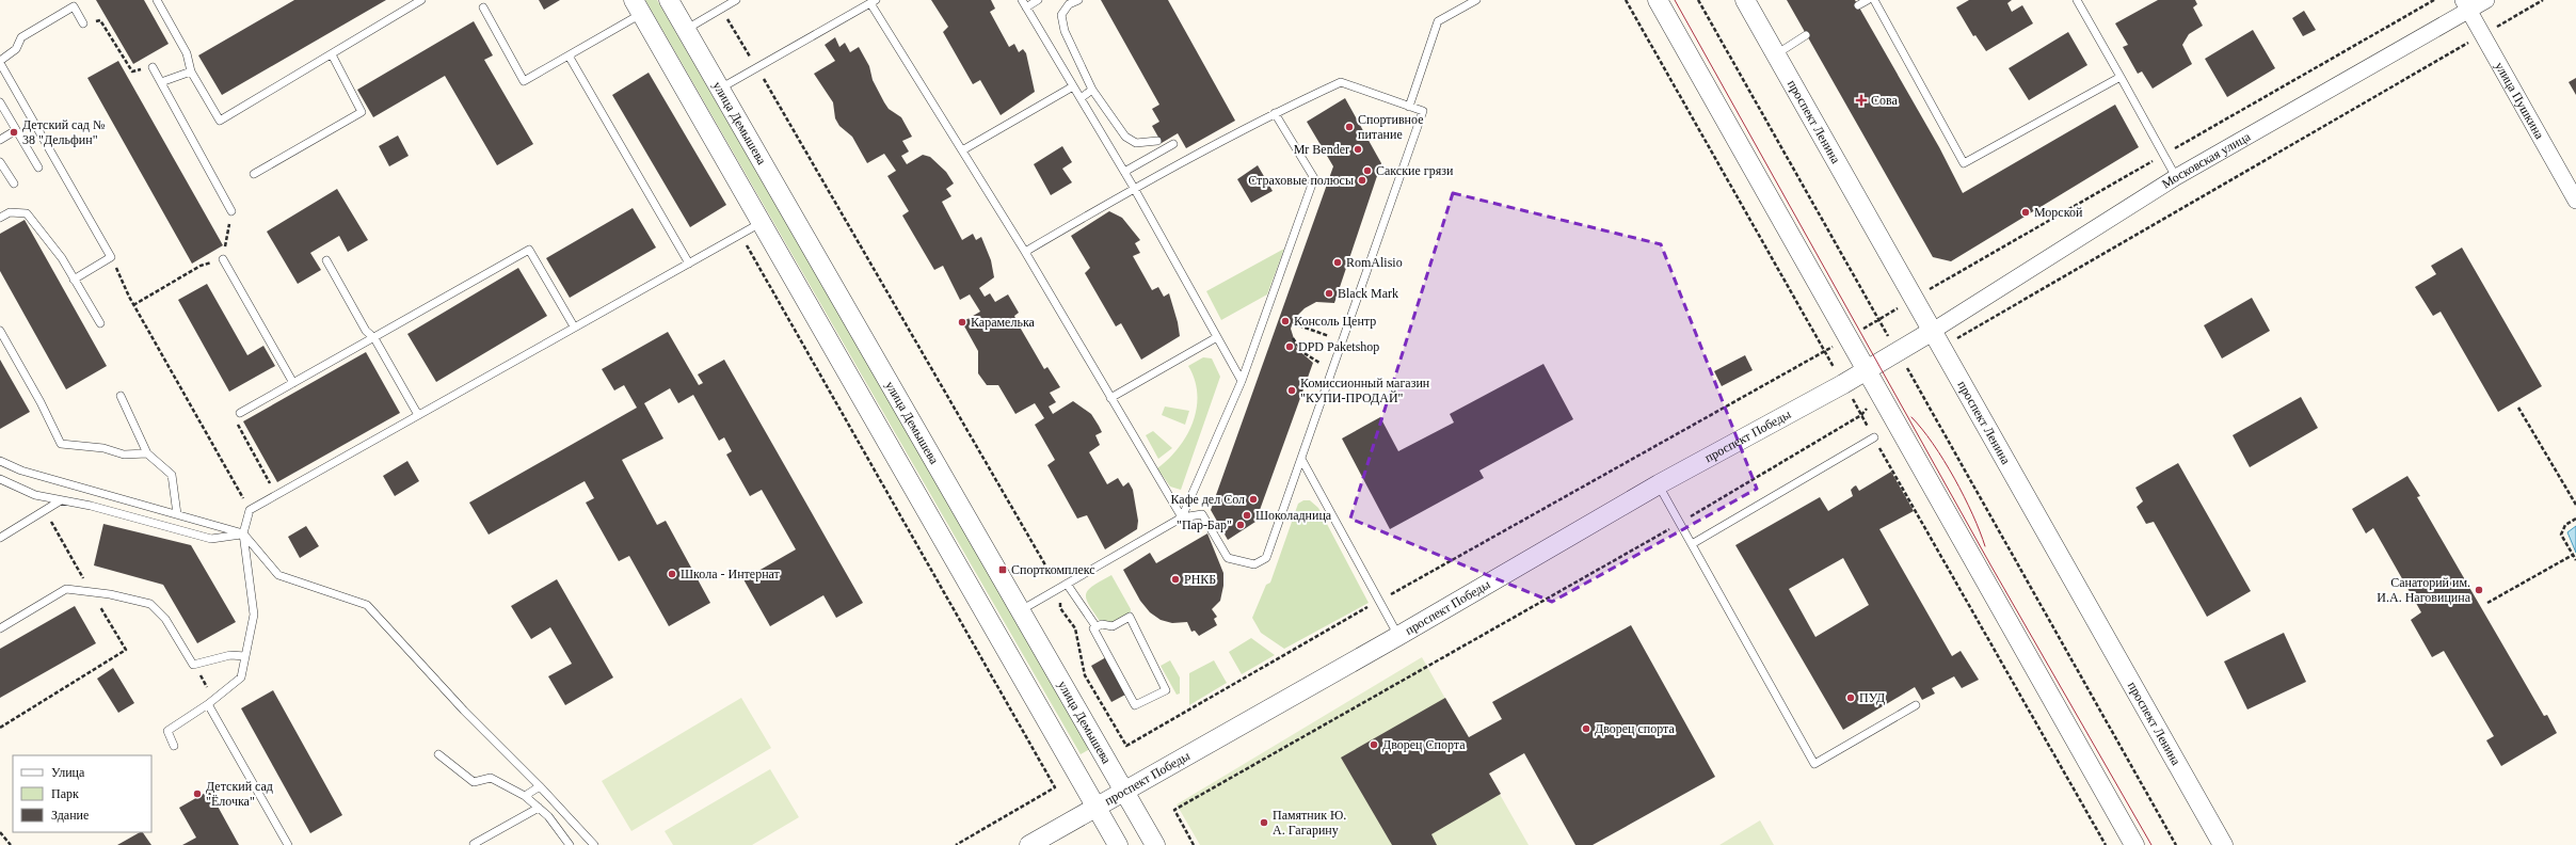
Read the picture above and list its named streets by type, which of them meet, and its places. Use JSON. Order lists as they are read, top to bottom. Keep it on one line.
{"streets":{"street":["улица Пушкина","проспект Ленина","улица Демышева","Московская улица","проспект Победы"]},"crossings":[["улица Пушкина","Московская улица"],["проспект Ленина","Московская улица"],["проспект Ленина","проспект Победы"],["улица Демышева","проспект Победы"],["Московская улица","проспект Победы"]],"places":{"health":["Сова"],"other":["Спортивное питание","Детский сад № 38 \"Дельфин\"","Mr Bender","Сакские грязи","Страховые полюсы","Морской","RomAlisio","Black Mark","Консоль Центр","Карамелька","DPD Paketshop","Комиссионный магазин \"КУПИ-ПРОДАЙ\"","Кафе дел Сол","Шоколадница","\"Пар-Бар\"","Школа - Интернат","РНКБ","Санаторий им. И.А. Наговицина","ПУД","Дворец спорта","Дворец Спорта","Детский сад \"Ёлочка\"","Памятник Ю. А. Гагарину"],"transit":["Спорткомплекс"]},"legend":["Улица","Парк","Здание"]}
